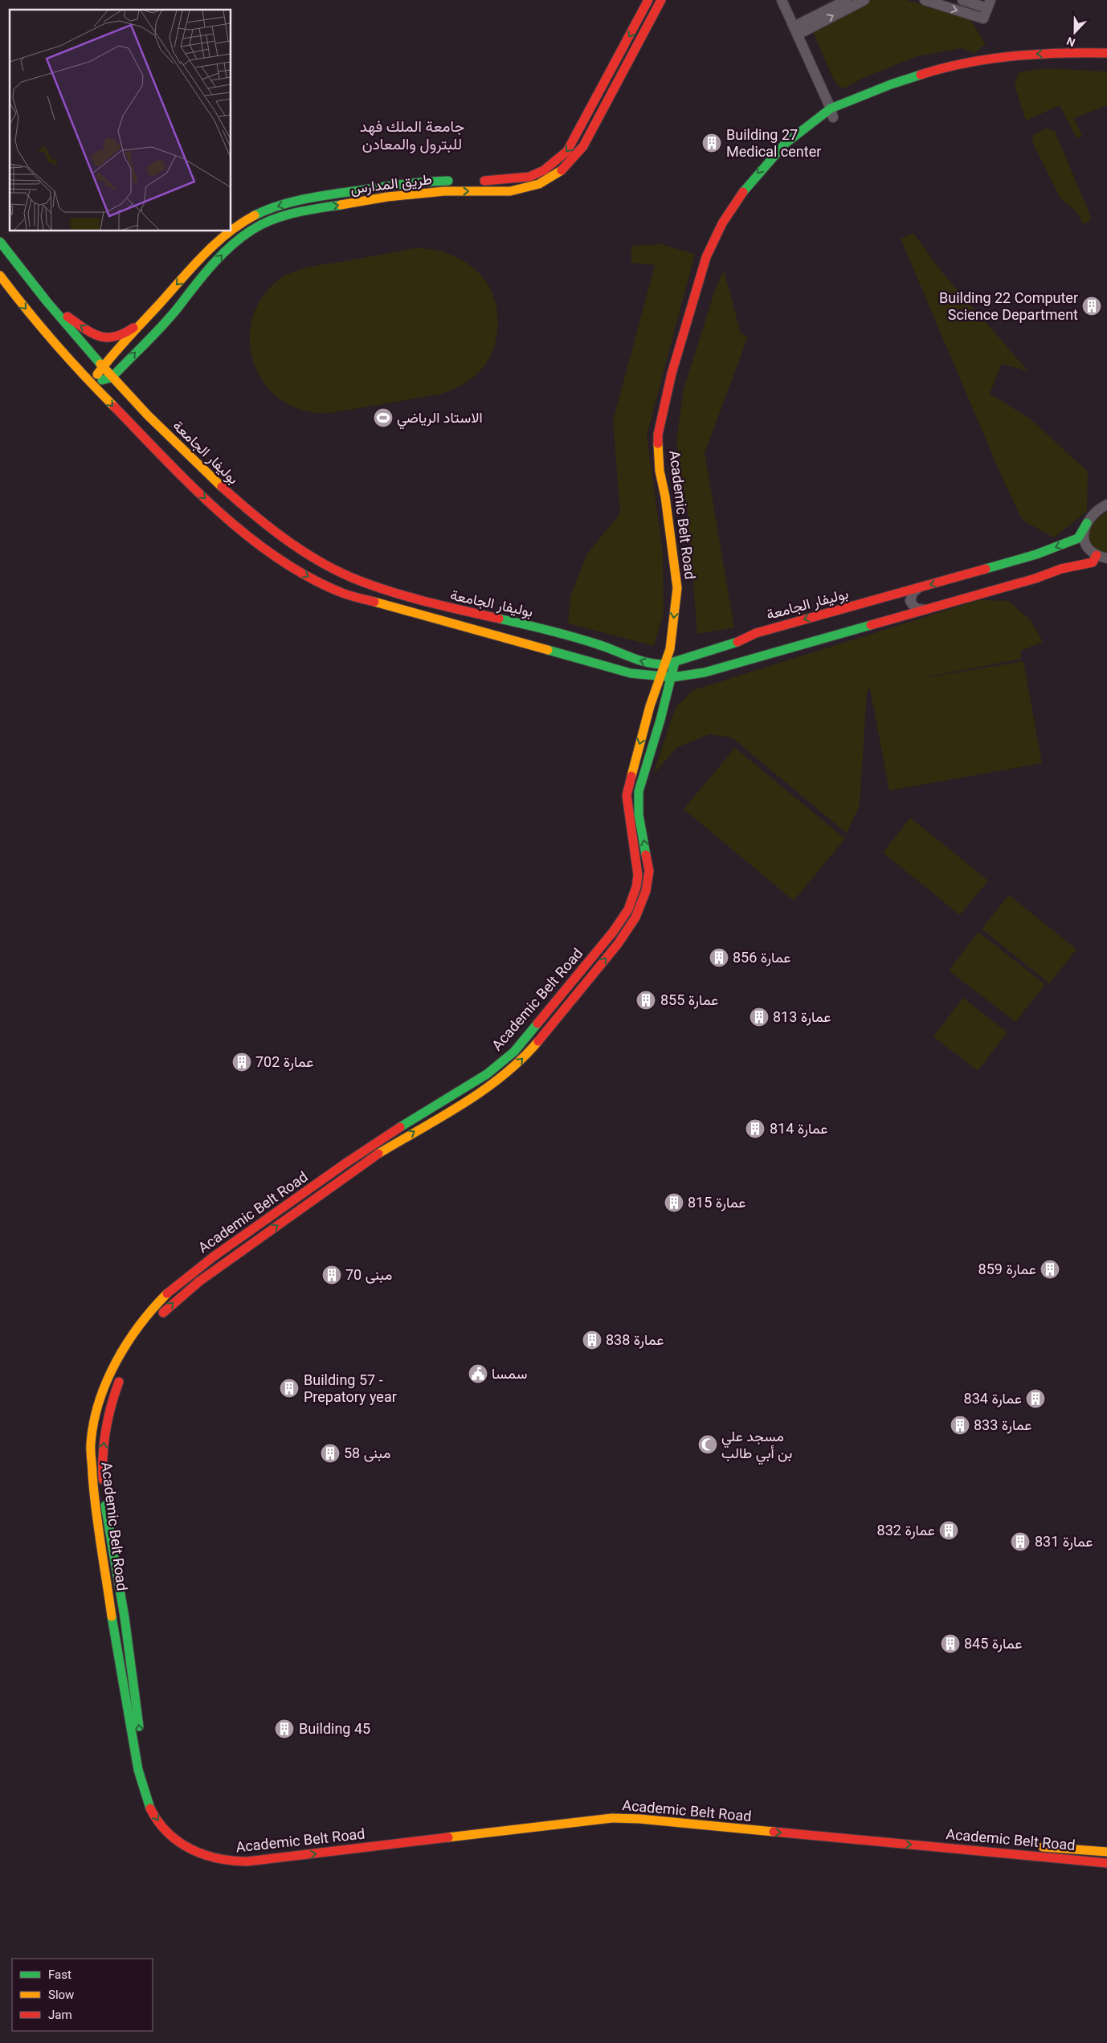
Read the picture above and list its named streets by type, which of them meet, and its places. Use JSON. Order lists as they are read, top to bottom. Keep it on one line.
{"streets":{"street":["طريق المدارس","بوليفار الجامعة","Academic Belt Road"]},"crossings":[["طريق المدارس","بوليفار الجامعة"],["بوليفار الجامعة","Academic Belt Road"]],"districts":["جامعة الملك فهد للبترول والمعادن"],"places":{"building":["Building 27 Medical center","Building 22 Computer Science Department","عمارة 856","عمارة 855","عمارة 813","عمارة 702","عمارة 814","عمارة 815","عمارة 859","مبنى 70","عمارة 838","Building 57 - Prepatory year","عمارة 834","عمارة 833","مبنى 58","عمارة 832","عمارة 831","عمارة 845","Building 45"],"sports":["الاستاد الرياضي"],"public building":["سمسا"],"mosque":["مسجد علي بن أبي طالب"]},"legend":["Fast","Slow","Jam"],"north":"bottom"}
